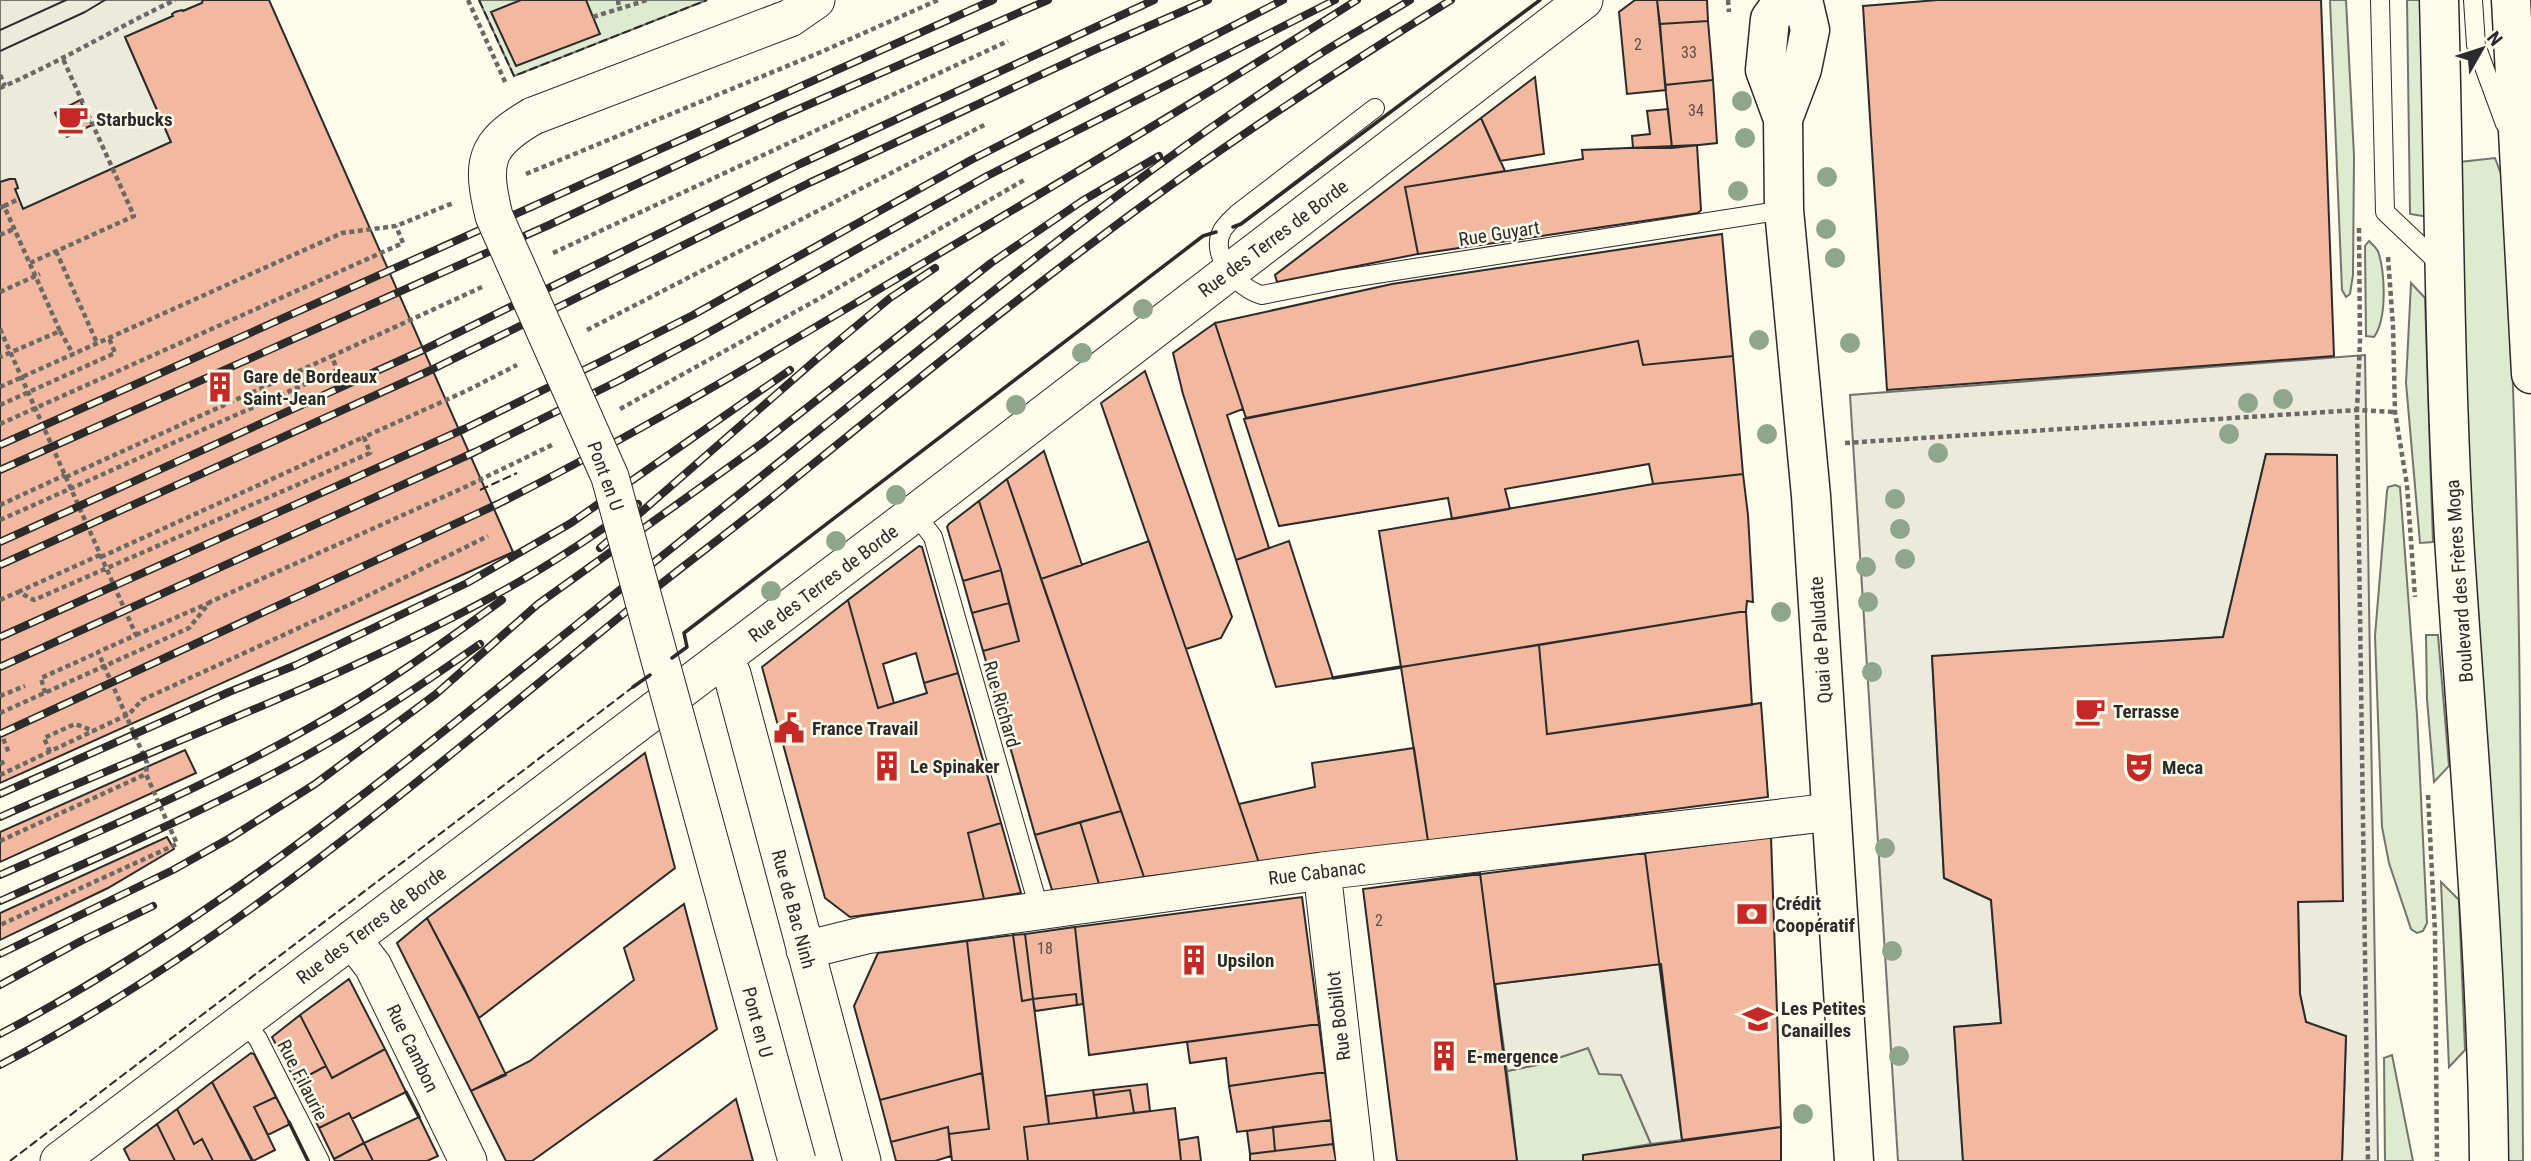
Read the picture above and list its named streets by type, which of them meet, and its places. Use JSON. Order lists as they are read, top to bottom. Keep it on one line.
{"streets":{"main road":["Boulevard des Frères Moga","Quai de Paludate"],"street":["Rue des Terres de Borde","Pont en U","Rue Cabanac","Rue de Bac Ninh","Rue Bobillot","Rue Cambon"],"lane":["Rue Guyart","Rue Richard","Rue Filaurie"]},"crossings":[["Rue Guyart","Rue des Terres de Borde"],["Rue Guyart","Quai de Paludate"],["Rue des Terres de Borde","Rue Richard"],["Rue des Terres de Borde","Rue de Bac Ninh"],["Rue des Terres de Borde","Rue Cambon"],["Rue des Terres de Borde","Rue Filaurie"],["Quai de Paludate","Rue Cabanac"],["Rue Richard","Rue Cabanac"],["Rue Cabanac","Rue de Bac Ninh"],["Rue Cabanac","Rue Bobillot"]],"places":{"cafe":["Starbucks","Terrasse"],"building":["Gare de Bordeaux Saint-Jean","Le Spinaker","Upsilon","E-mergence"],"public building":["France Travail"],"theatre":["Meca"],"bank":["Crédit Coopératif"],"school or university":["Les Petites Canailles"]},"house_numbers":["2","33","34","2","18"],"north":"top right"}
